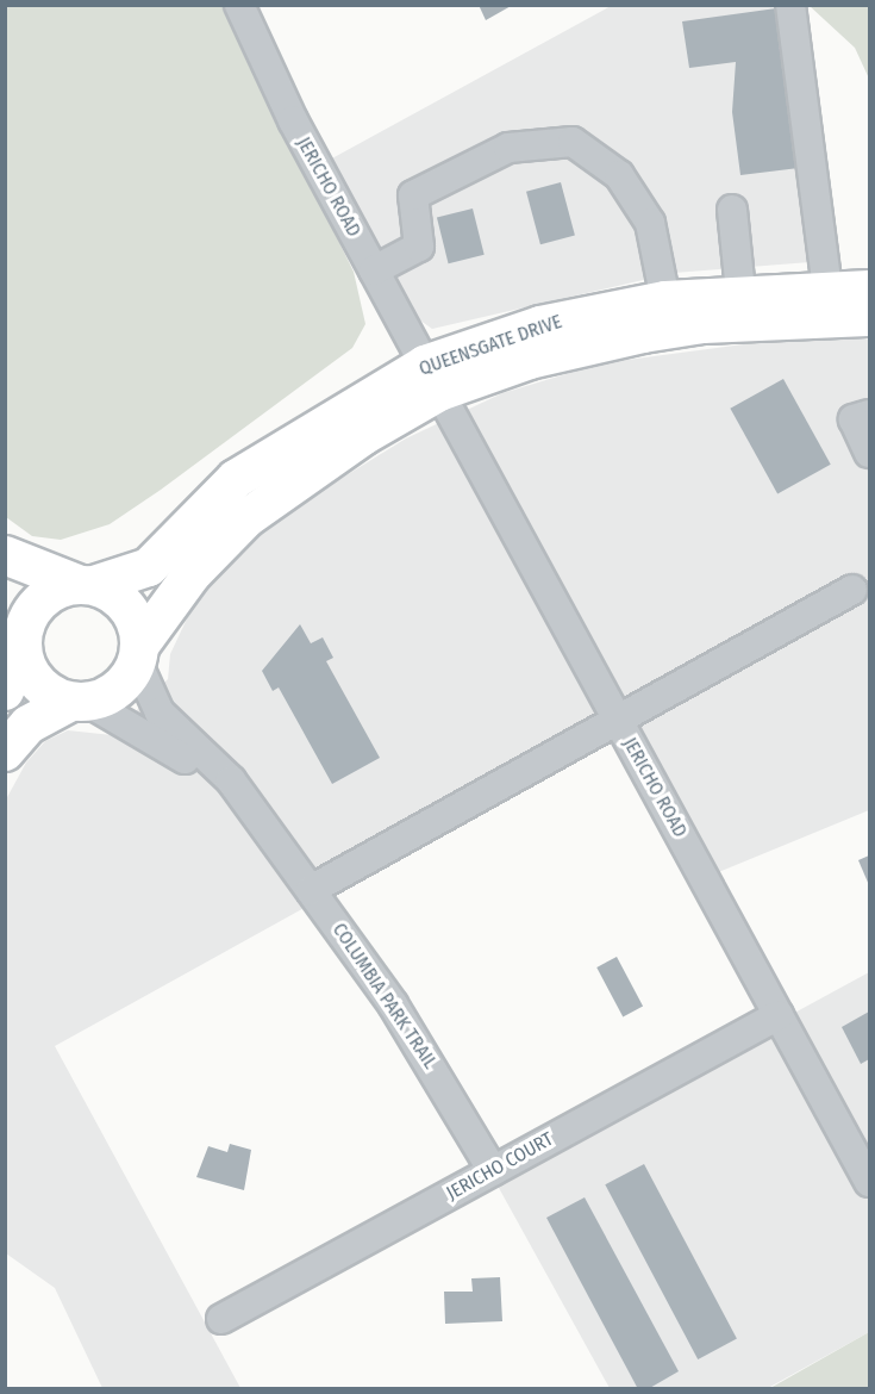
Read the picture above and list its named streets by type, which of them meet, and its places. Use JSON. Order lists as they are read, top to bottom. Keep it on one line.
{"streets":{"main road":["QUEENSGATE DRIVE"],"street":["JERICHO ROAD","COLUMBIA PARK TRAIL","JERICHO COURT"]},"crossings":[["JERICHO ROAD","QUEENSGATE DRIVE"],["JERICHO ROAD","JERICHO COURT"],["QUEENSGATE DRIVE","COLUMBIA PARK TRAIL"],["COLUMBIA PARK TRAIL","JERICHO COURT"]]}
